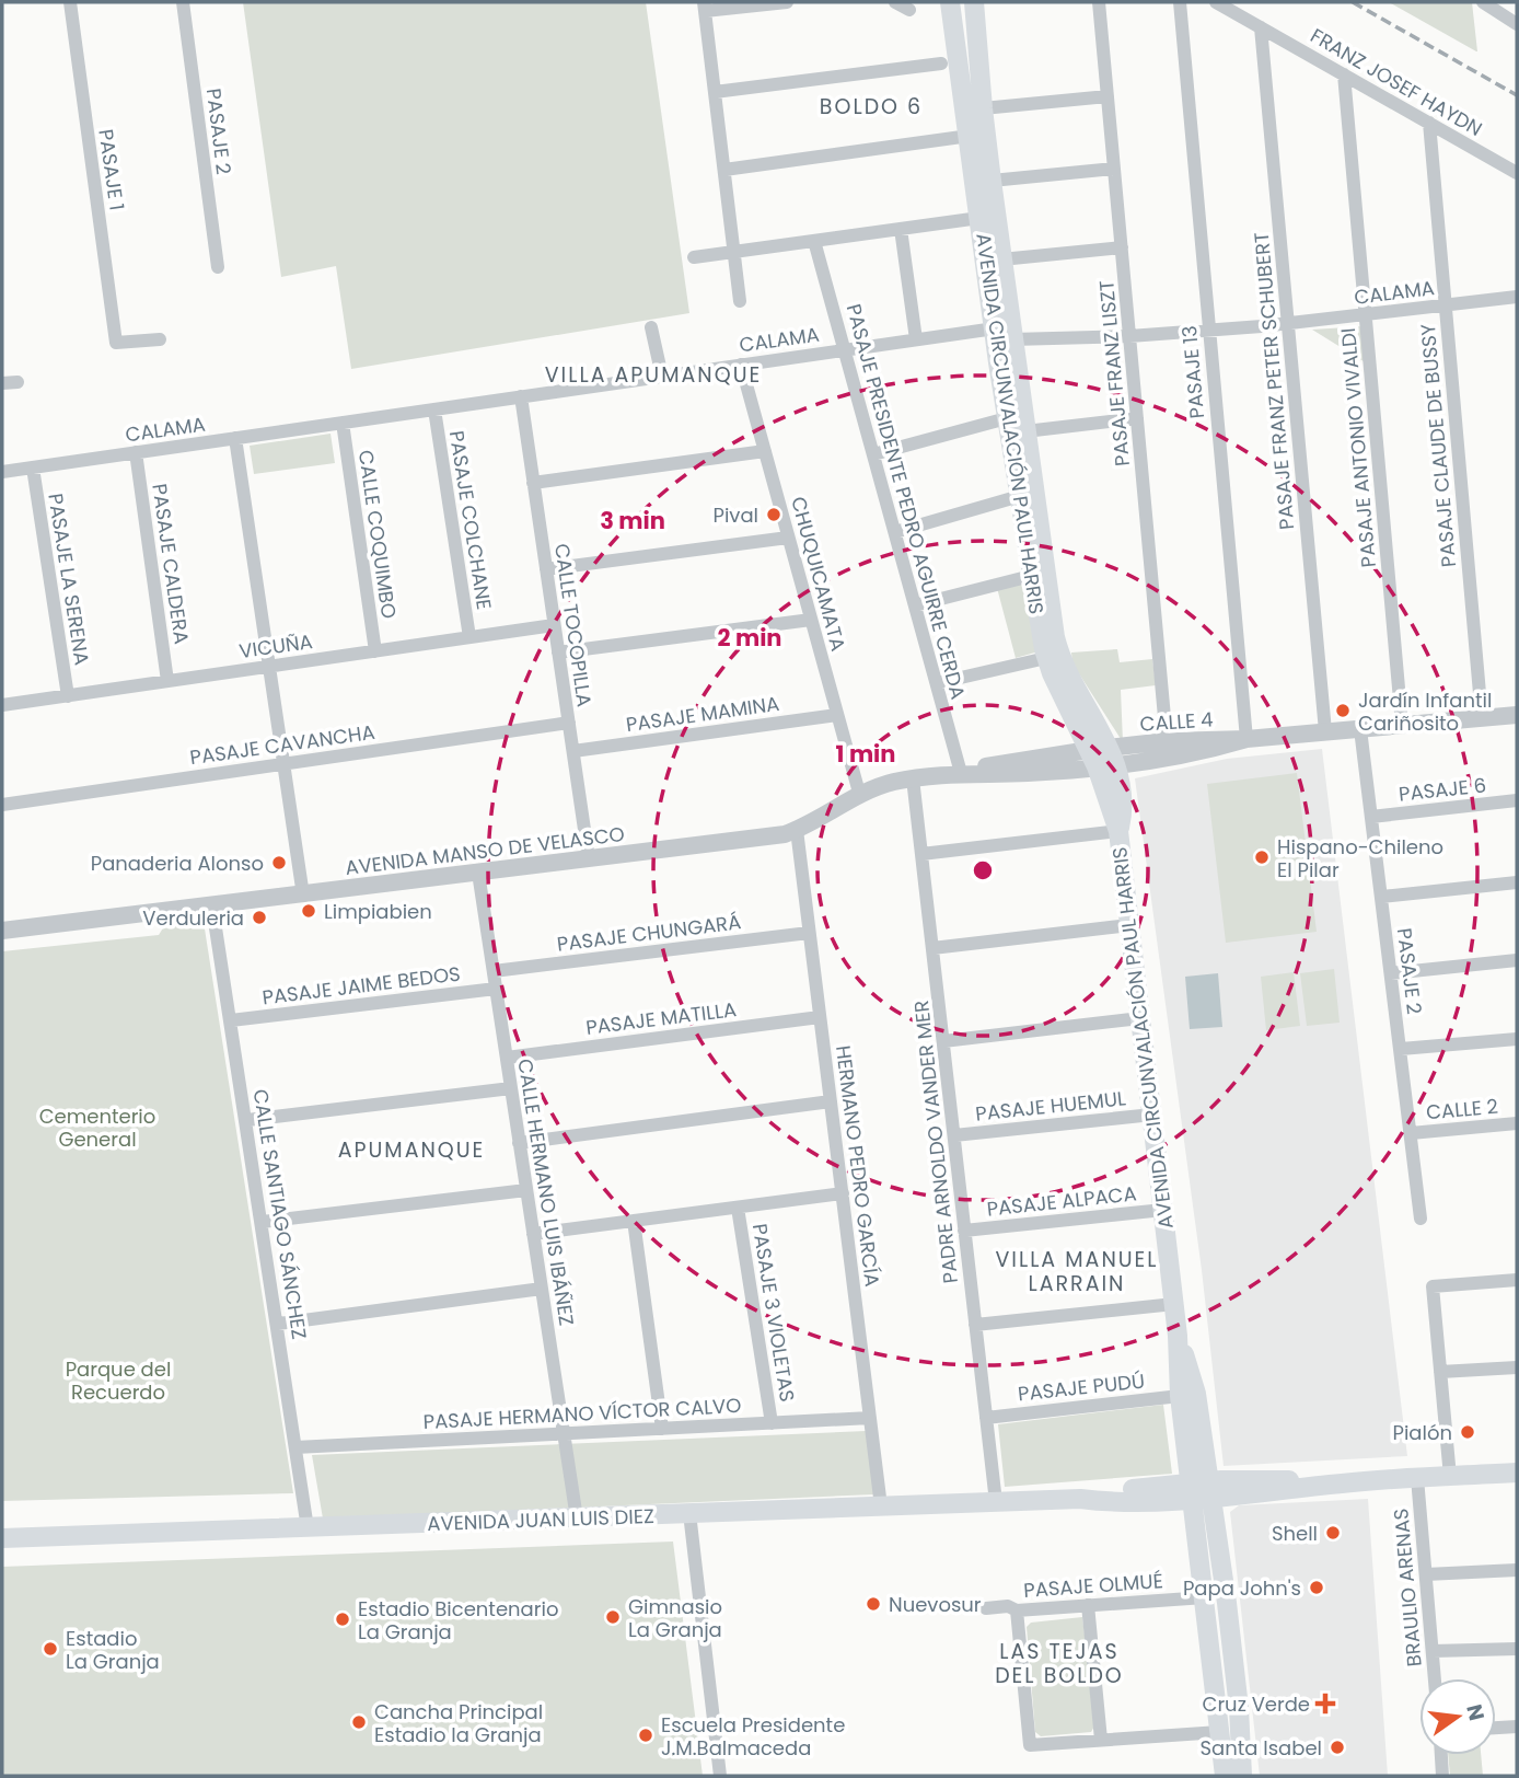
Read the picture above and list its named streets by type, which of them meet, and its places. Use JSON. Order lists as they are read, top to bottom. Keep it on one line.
{"streets":{"main road":["AVENIDA CIRCUNVALACIÓN PAUL HARRIS","AVENIDA JUAN LUIS DIEZ"],"street":["FRANZ JOSEF HAYDN","PASAJE 2","PASAJE 1","CALAMA","PASAJE 13","PASAJE FRANZ LISZT","PASAJE FRANZ PETER SCHUBERT","PASAJE CLAUDE DE BUSSY","PASAJE ANTONIO VIVALDI","PASAJE PRESIDENTE PEDRO AGUIRRE CERDA","PASAJE COLCHANE","CALLE COQUIMBO","PASAJE CALDERA","CHUQUICAMATA","PASAJE LA SERENA","CALLE TOCOPILLA","VICUÑA","PASAJE MAMINA","CALLE 4","PASAJE CAVANCHA","PASAJE 6","AVENIDA MANSO DE VELASCO","PASAJE CHUNGARÁ","PASAJE JAIME BEDOS","PASAJE MATILLA","PASAJE HUEMUL","CALLE 2","PADRE ARNOLDO VANDER MER","HERMANO PEDRO GARCÍA","CALLE HERMANO LUIS IBÁÑEZ","PASAJE ALPACA","CALLE SANTIAGO SÁNCHEZ","PASAJE 3 VIOLETAS","PASAJE PUDÚ","PASAJE HERMANO VÍCTOR CALVO","PASAJE OLMUÉ","BRAULIO ARENAS"]},"crossings":[["FRANZ JOSEF HAYDN","PASAJE FRANZ PETER SCHUBERT"],["FRANZ JOSEF HAYDN","PASAJE CLAUDE DE BUSSY"],["FRANZ JOSEF HAYDN","PASAJE ANTONIO VIVALDI"],["PASAJE 2","CALLE 4"],["PASAJE 2","PASAJE 6"],["PASAJE 2","CALLE 2"],["CALAMA","PASAJE 13"],["CALAMA","PASAJE FRANZ LISZT"],["CALAMA","PASAJE FRANZ PETER SCHUBERT"],["CALAMA","AVENIDA CIRCUNVALACIÓN PAUL HARRIS"],["CALAMA","PASAJE CLAUDE DE BUSSY"],["CALAMA","PASAJE ANTONIO VIVALDI"],["CALAMA","PASAJE PRESIDENTE PEDRO AGUIRRE CERDA"],["CALAMA","PASAJE COLCHANE"],["CALAMA","CALLE COQUIMBO"],["CALAMA","PASAJE CALDERA"],["CALAMA","CHUQUICAMATA"],["CALAMA","PASAJE LA SERENA"],["CALAMA","CALLE TOCOPILLA"],["PASAJE 13","CALLE 4"],["PASAJE FRANZ LISZT","CALLE 4"],["PASAJE FRANZ PETER SCHUBERT","CALLE 4"],["AVENIDA CIRCUNVALACIÓN PAUL HARRIS","CALLE 4"],["AVENIDA CIRCUNVALACIÓN PAUL HARRIS","AVENIDA MANSO DE VELASCO"],["AVENIDA CIRCUNVALACIÓN PAUL HARRIS","PASAJE HUEMUL"],["AVENIDA CIRCUNVALACIÓN PAUL HARRIS","PASAJE ALPACA"],["AVENIDA CIRCUNVALACIÓN PAUL HARRIS","PASAJE PUDÚ"],["AVENIDA CIRCUNVALACIÓN PAUL HARRIS","AVENIDA JUAN LUIS DIEZ"],["AVENIDA CIRCUNVALACIÓN PAUL HARRIS","PASAJE OLMUÉ"],["PASAJE CLAUDE DE BUSSY","CALLE 4"],["PASAJE ANTONIO VIVALDI","CALLE 4"],["PASAJE PRESIDENTE PEDRO AGUIRRE CERDA","AVENIDA MANSO DE VELASCO"],["PASAJE COLCHANE","VICUÑA"],["CALLE COQUIMBO","VICUÑA"],["PASAJE CALDERA","VICUÑA"],["CHUQUICAMATA","PASAJE MAMINA"],["CHUQUICAMATA","AVENIDA MANSO DE VELASCO"],["PASAJE LA SERENA","VICUÑA"],["CALLE TOCOPILLA","VICUÑA"],["CALLE TOCOPILLA","PASAJE MAMINA"],["CALLE TOCOPILLA","PASAJE CAVANCHA"],["CALLE TOCOPILLA","AVENIDA MANSO DE VELASCO"],["CALLE 4","AVENIDA MANSO DE VELASCO"],["AVENIDA MANSO DE VELASCO","PADRE ARNOLDO VANDER MER"],["AVENIDA MANSO DE VELASCO","HERMANO PEDRO GARCÍA"],["AVENIDA MANSO DE VELASCO","CALLE HERMANO LUIS IBÁÑEZ"],["AVENIDA MANSO DE VELASCO","CALLE SANTIAGO SÁNCHEZ"],["PASAJE CHUNGARÁ","HERMANO PEDRO GARCÍA"],["PASAJE CHUNGARÁ","CALLE HERMANO LUIS IBÁÑEZ"],["PASAJE JAIME BEDOS","CALLE HERMANO LUIS IBÁÑEZ"],["PASAJE JAIME BEDOS","CALLE SANTIAGO SÁNCHEZ"],["PASAJE MATILLA","HERMANO PEDRO GARCÍA"],["PASAJE MATILLA","CALLE HERMANO LUIS IBÁÑEZ"],["PASAJE HUEMUL","PADRE ARNOLDO VANDER MER"],["PADRE ARNOLDO VANDER MER","PASAJE ALPACA"],["PADRE ARNOLDO VANDER MER","PASAJE PUDÚ"],["PADRE ARNOLDO VANDER MER","AVENIDA JUAN LUIS DIEZ"],["HERMANO PEDRO GARCÍA","PASAJE HERMANO VÍCTOR CALVO"],["HERMANO PEDRO GARCÍA","AVENIDA JUAN LUIS DIEZ"],["CALLE HERMANO LUIS IBÁÑEZ","PASAJE HERMANO VÍCTOR CALVO"],["CALLE HERMANO LUIS IBÁÑEZ","AVENIDA JUAN LUIS DIEZ"],["CALLE SANTIAGO SÁNCHEZ","PASAJE HERMANO VÍCTOR CALVO"],["CALLE SANTIAGO SÁNCHEZ","AVENIDA JUAN LUIS DIEZ"],["PASAJE 3 VIOLETAS","PASAJE HERMANO VÍCTOR CALVO"],["AVENIDA JUAN LUIS DIEZ","BRAULIO ARENAS"]],"districts":["BOLDO 6","VILLA APUMANQUE","APUMANQUE","VILLA MANUEL LARRAIN","LAS TEJAS DEL BOLDO"],"parks":["Cementerio General","Parque del Recuerdo"],"places":{"other":["Pival","Jardín Infantil Cariñosito","Hispano-Chileno El Pilar","Panaderia Alonso","Limpiabien","Verduleria","Pialón","Shell","Papa John's","Nuevosur","Gimnasio La Granja","Estadio Bicentenario La Granja","Estadio La Granja","Cancha Principal Estadio la Granja","Escuela Presidente J.M.Balmaceda","Santa Isabel"],"health":["Cruz Verde"]},"north":"right","rings":["3 min","2 min","1 min"]}
